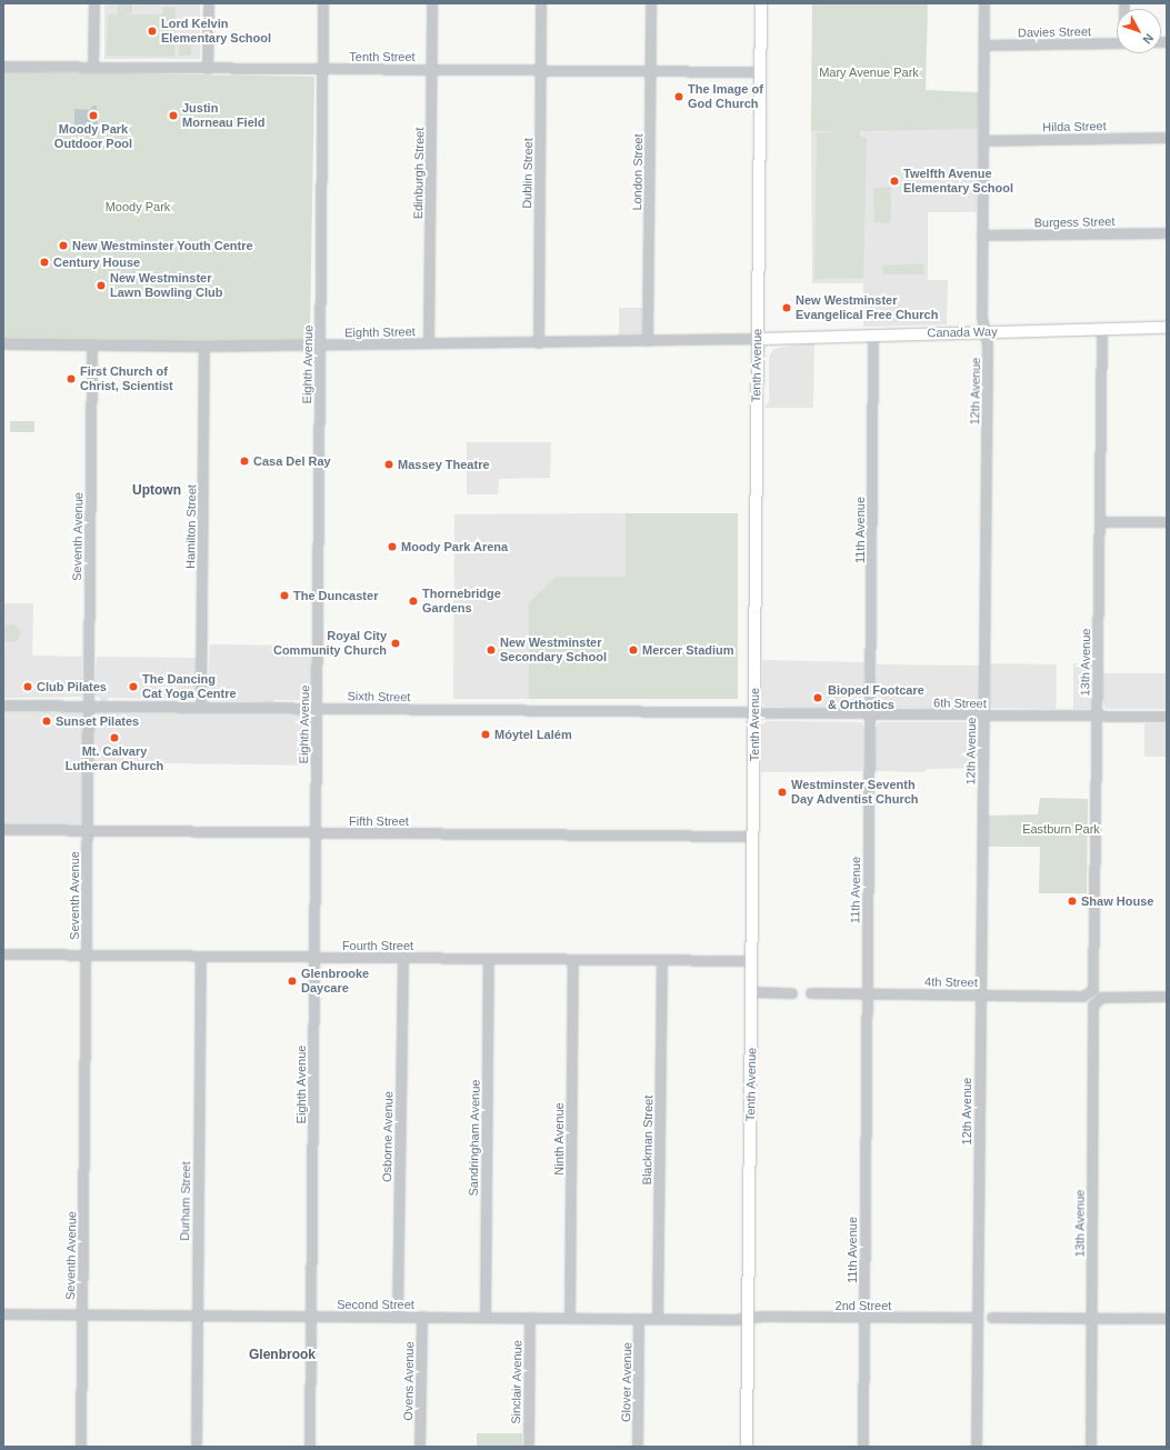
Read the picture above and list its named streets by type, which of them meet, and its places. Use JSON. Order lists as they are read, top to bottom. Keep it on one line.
{"streets":{"main road":["Canada Way","Tenth Avenue"],"street":["Davies Street","Tenth Street","Hilda Street","London Street","Edinburgh Street","Dublin Street","Burgess Street","Eighth Street","Eighth Avenue","12th Avenue","Hamilton Street","11th Avenue","Seventh Avenue","13th Avenue","Sixth Street","6th Street","Fifth Street","Fourth Street","4th Street","Osborne Avenue","Sandringham Avenue","Ninth Avenue","Blackman Street","Durham Street","Second Street","2nd Street","Ovens Avenue","Sinclair Avenue","Glover Avenue"]},"crossings":[["Davies Street","12th Avenue"],["Tenth Street","London Street"],["Tenth Street","Edinburgh Street"],["Tenth Street","Dublin Street"],["Tenth Street","Eighth Avenue"],["Tenth Street","Tenth Avenue"],["Hilda Street","12th Avenue"],["London Street","Eighth Street"],["Edinburgh Street","Eighth Street"],["Dublin Street","Eighth Street"],["Burgess Street","12th Avenue"],["Eighth Street","Canada Way"],["Eighth Street","Eighth Avenue"],["Eighth Street","Tenth Avenue"],["Eighth Street","Hamilton Street"],["Eighth Street","Seventh Avenue"],["Canada Way","Tenth Avenue"],["Canada Way","12th Avenue"],["Canada Way","11th Avenue"],["Canada Way","13th Avenue"],["Eighth Avenue","Sixth Street"],["Eighth Avenue","Fifth Street"],["Eighth Avenue","Fourth Street"],["Eighth Avenue","Second Street"],["Tenth Avenue","Sixth Street"],["Tenth Avenue","6th Street"],["Tenth Avenue","Fifth Street"],["Tenth Avenue","Fourth Street"],["Tenth Avenue","Second Street"],["Tenth Avenue","2nd Street"],["12th Avenue","6th Street"],["12th Avenue","4th Street"],["12th Avenue","2nd Street"],["Hamilton Street","Sixth Street"],["11th Avenue","6th Street"],["11th Avenue","4th Street"],["11th Avenue","2nd Street"],["Seventh Avenue","Sixth Street"],["Seventh Avenue","Fifth Street"],["Seventh Avenue","Fourth Street"],["Seventh Avenue","Second Street"],["13th Avenue","6th Street"],["13th Avenue","4th Street"],["Sixth Street","6th Street"],["Fourth Street","Osborne Avenue"],["Fourth Street","Sandringham Avenue"],["Fourth Street","Ninth Avenue"],["Fourth Street","Blackman Street"],["Fourth Street","Durham Street"],["Osborne Avenue","Second Street"],["Sandringham Avenue","Second Street"],["Ninth Avenue","Second Street"],["Blackman Street","Second Street"],["Durham Street","Second Street"],["Second Street","2nd Street"],["Second Street","Ovens Avenue"],["Second Street","Sinclair Avenue"],["Second Street","Glover Avenue"]],"districts":["Uptown","Glenbrook"],"parks":["Mary Avenue Park","Moody Park","Eastburn Park"],"places":["Lord Kelvin Elementary School","The Image of God Church","Moody Park Outdoor Pool","Justin Morneau Field","Twelfth Avenue Elementary School","New Westminster Youth Centre","Century House","New Westminster Lawn Bowling Club","New Westminster Evangelical Free Church","First Church of Christ, Scientist","Casa Del Ray","Massey Theatre","Moody Park Arena","The Duncaster","Thornebridge Gardens","Royal City Community Church","New Westminster Secondary School","Mercer Stadium","Club Pilates","The Dancing Cat Yoga Centre","Bioped Footcare & Orthotics","Sunset Pilates","Móytel Lalém","Mt. Calvary Lutheran Church","Westminster Seventh Day Adventist Church","Shaw House","Glenbrooke Daycare"],"north":"bottom right"}
